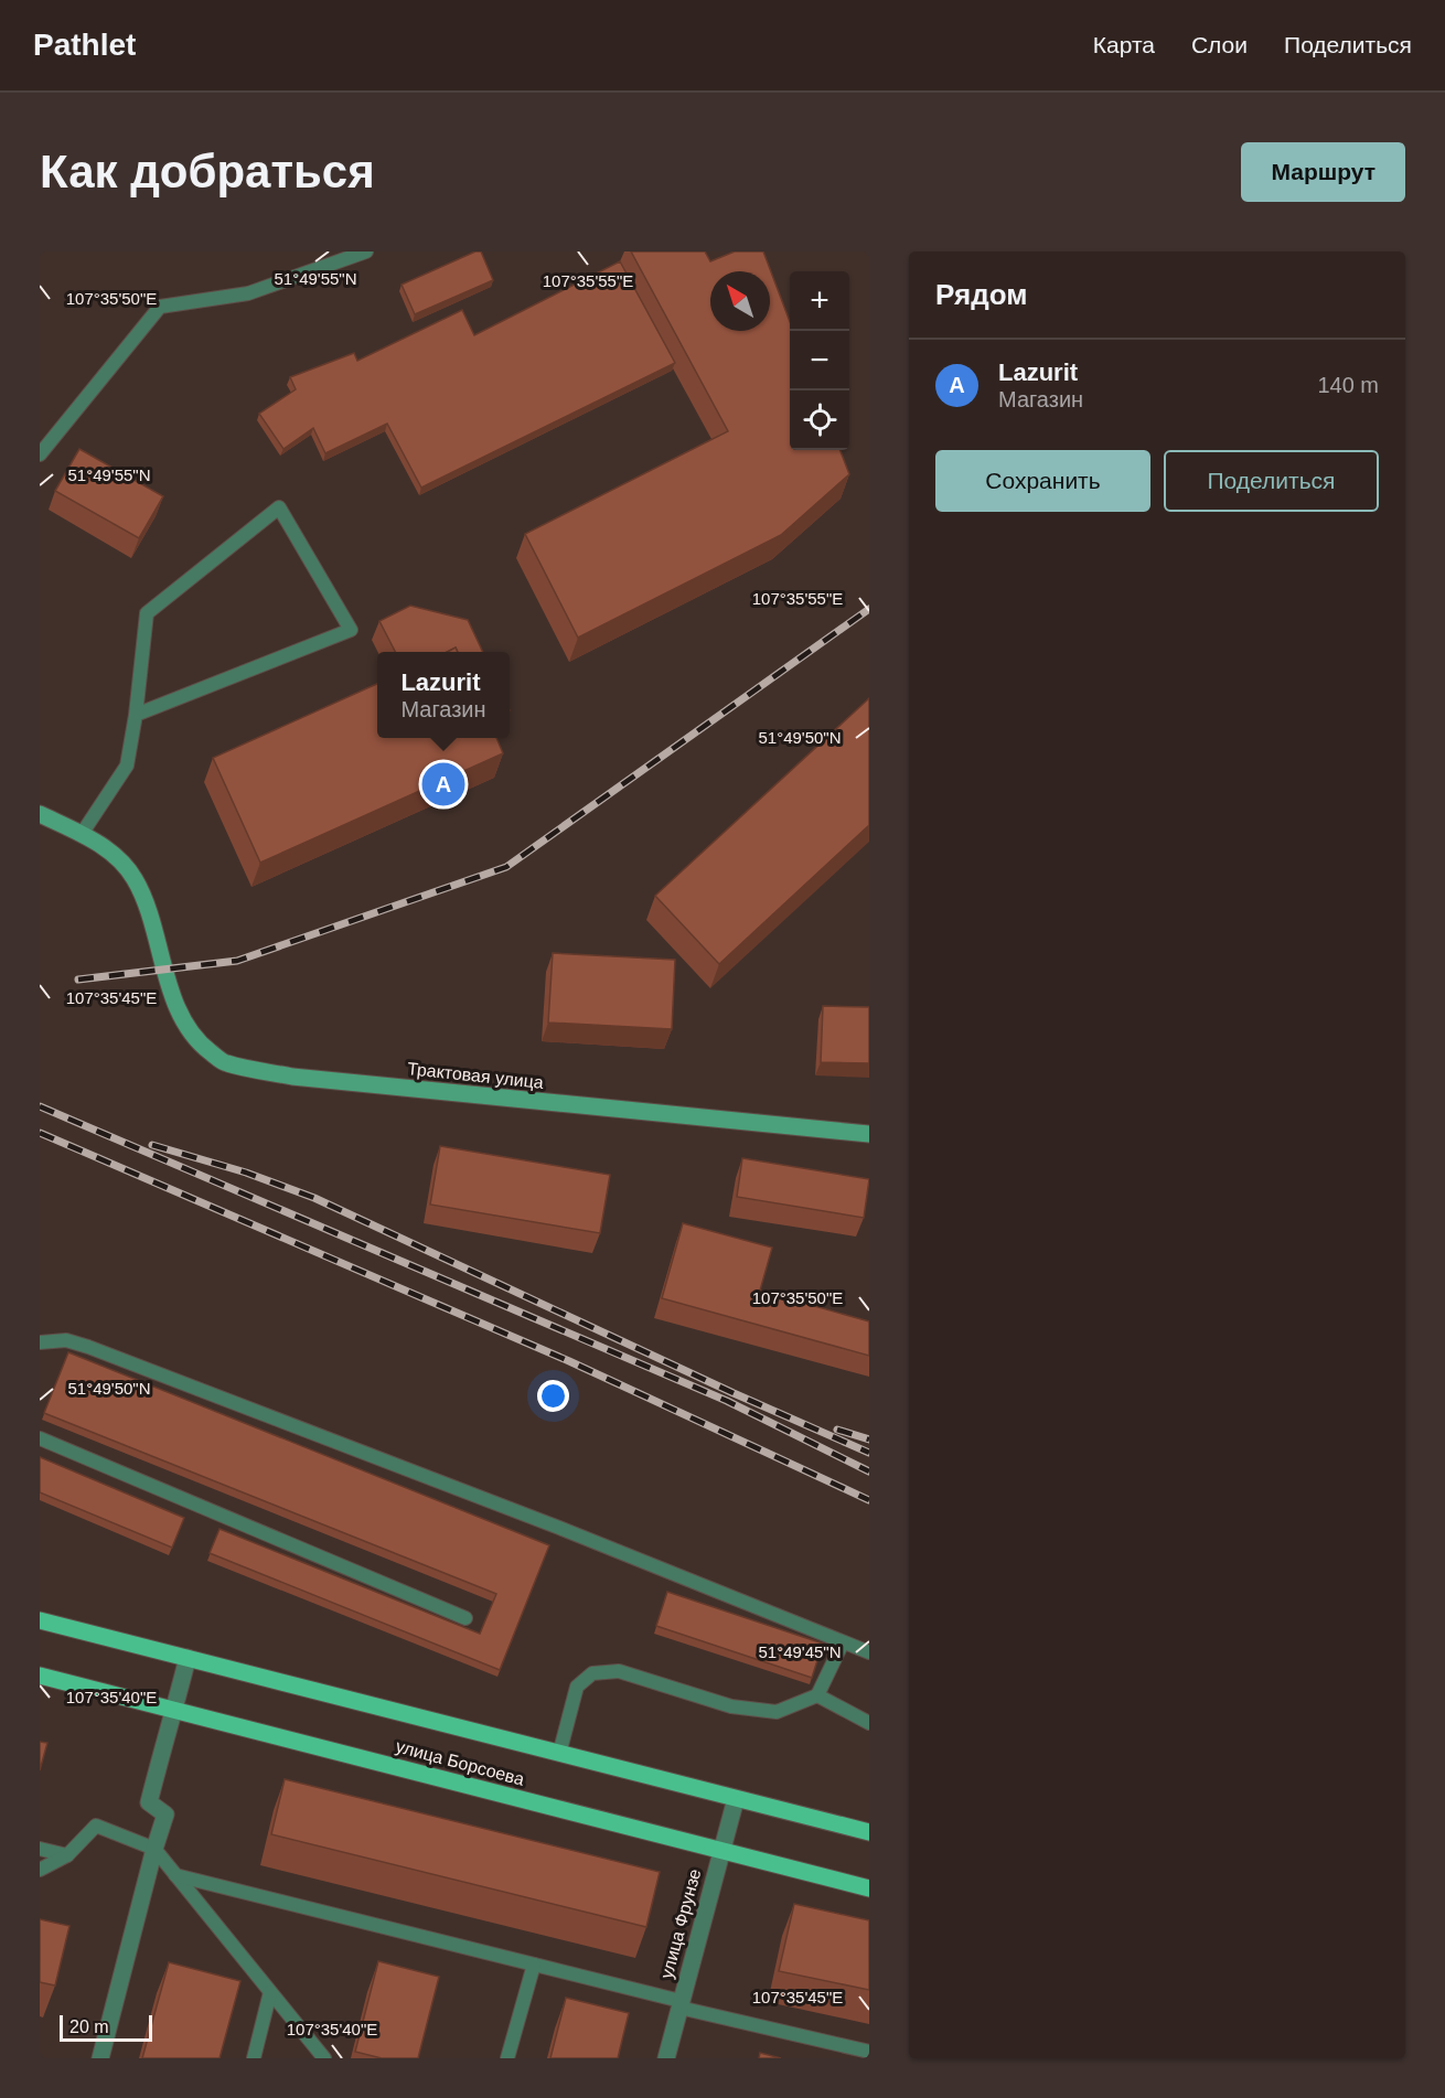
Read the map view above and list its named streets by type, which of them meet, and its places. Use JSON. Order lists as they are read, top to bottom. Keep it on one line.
{"streets":{"main road":["Трактовая улица","улица Борсоева"],"street":["улица Фрунзе"]},"crossings":[["улица Борсоева","улица Фрунзе"]],"scale_bar":"20 m","north":"top left","page":{"header":"Pathlet","nav":["Карта","Слои","Поделиться"],"buttons":["Маршрут",["Сохранить","Поделиться"]],"title":"Как добраться","heading":"Рядом","map_buttons":["+","−"],"list":[{"mark":"A","name":"Lazurit","note":"Магазин","value":"140 m"}],"popup":["Lazurit","Магазин"],"pins":"A","scale":"20 m"},"coordinates":["51°49'55\"N","107°35'55\"E","107°35'50\"E","51°49'50\"N","107°35'45\"E","51°49'45\"N","107°35'40\"E"]}
